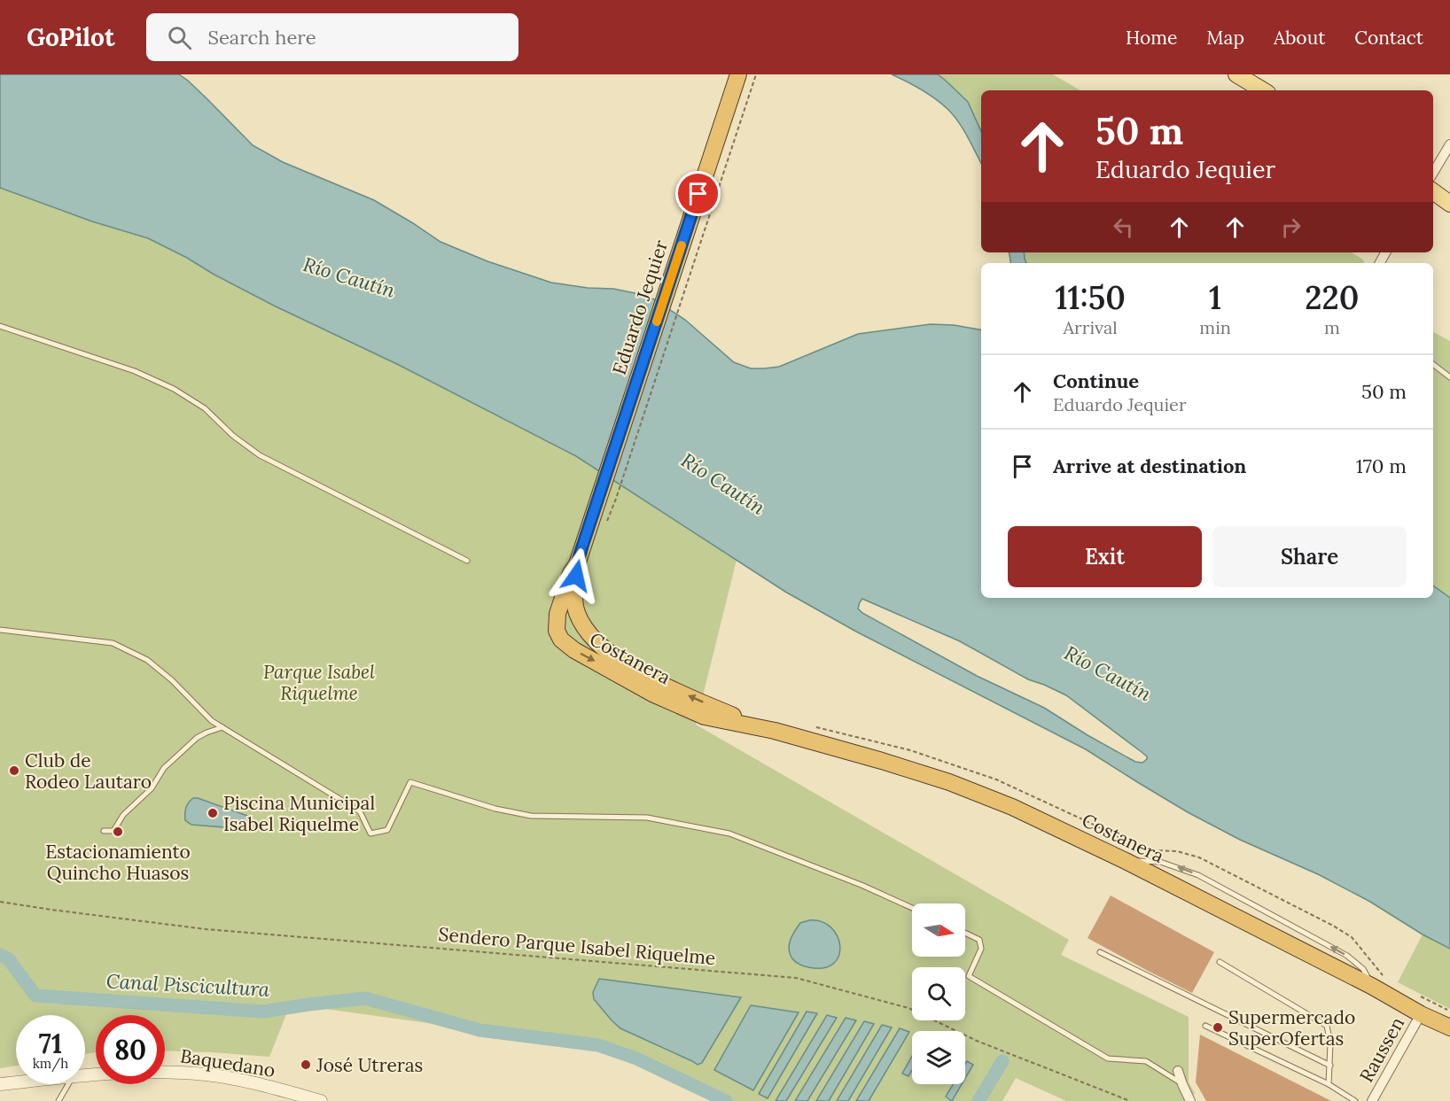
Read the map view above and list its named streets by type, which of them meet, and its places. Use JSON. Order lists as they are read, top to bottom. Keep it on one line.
{"streets":{"highway":["Eduardo Jequier","Costanera"],"street":["Raussen","Baquedano"],"path":["Sendero Parque Isabel Riquelme"]},"crossings":[["Eduardo Jequier","Costanera"],["Costanera","Raussen"]],"water":["Río Cautín","Canal Piscicultura"],"parks":["Parque Isabel Riquelme"],"places":["Club de Rodeo Lautaro","Piscina Municipal Isabel Riquelme","Estacionamiento Quincho Huasos","Supermercado SuperOfertas","José Utreras"],"north":"right","page":{"header":"GoPilot","search":"Search here","nav":["Home","Map","About","Contact"],"turn":["50 m","Eduardo Jequier"],"eta":["11:50","Arrival","1","min","220","m"],"list":[{"name":"Continue","note":"Eduardo Jequier","value":"50 m"},{"name":"Arrive at destination","value":"170 m"}],"buttons":["Exit","Share"],"speed":"71 km/h","limit":"80"}}
